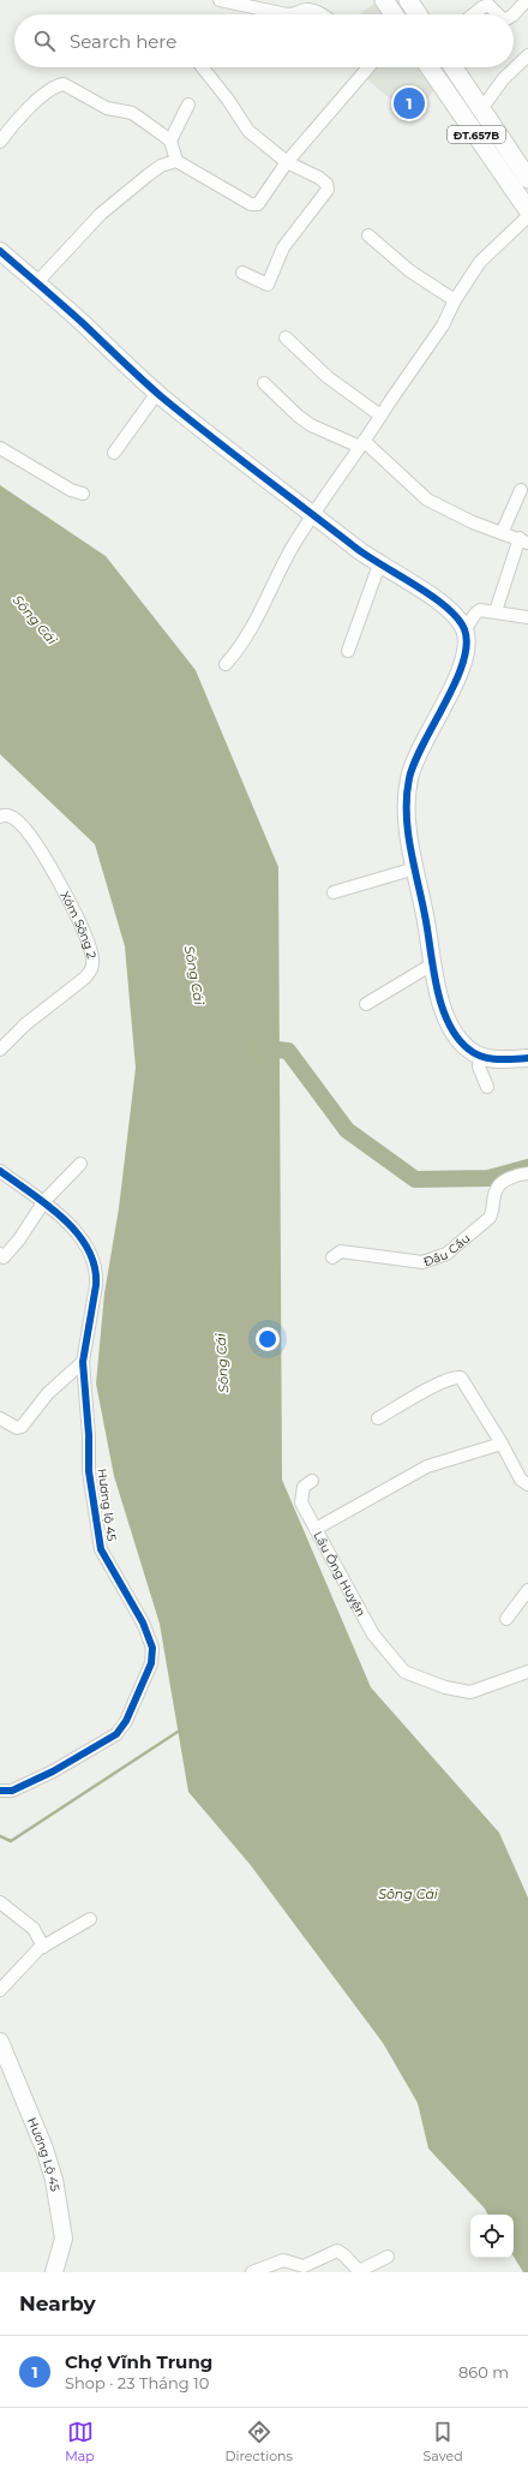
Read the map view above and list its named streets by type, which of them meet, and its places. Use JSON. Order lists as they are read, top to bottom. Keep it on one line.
{"streets":{"main road":["ĐT.657B"],"street":["Xóm Sông 2","Đầu Cầu","Hương lộ 45","Lầu Ông Huyện","Hương Lộ 45"]},"water":["Sông Cái"],"page":{"search":"Search here","pins":"1","heading":"Nearby","list":[{"mark":"1","name":"Chợ Vĩnh Trung","note":"Shop · 23 Tháng 10","value":"860 m"}],"nav":["Map","Directions","Saved"]}}
